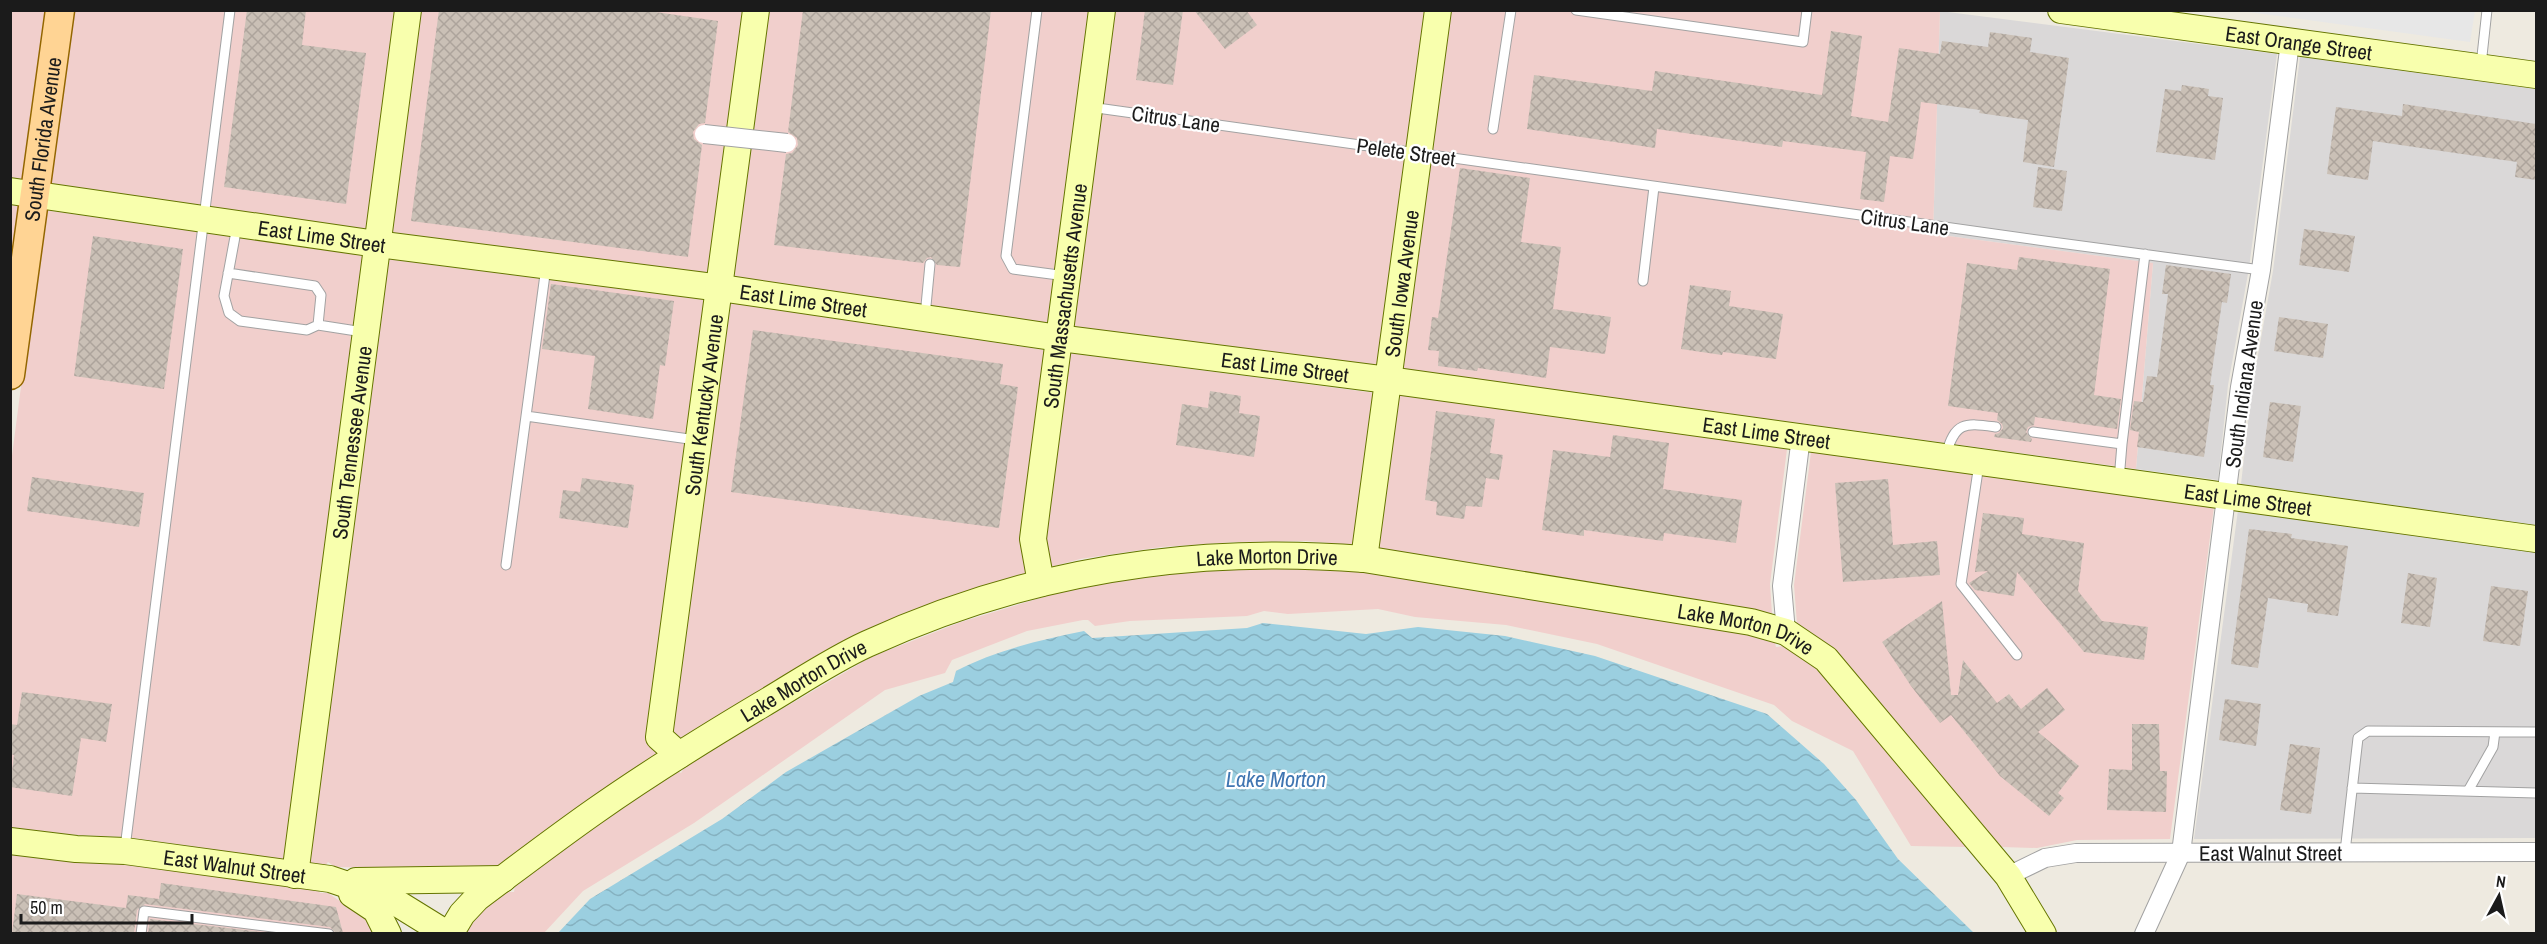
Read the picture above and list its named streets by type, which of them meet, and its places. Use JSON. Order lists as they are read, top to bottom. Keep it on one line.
{"streets":{"main road":["South Florida Avenue"],"street":["East Orange Street","East Lime Street","South Iowa Avenue","South Massachusetts Avenue","South Indiana Avenue","South Kentucky Avenue","South Tennessee Avenue","Lake Morton Drive","East Walnut Street"],"lane":["Citrus Lane","Pelete Street"]},"crossings":[["East Orange Street","South Indiana Avenue"],["Citrus Lane","Pelete Street"],["Citrus Lane","South Massachusetts Avenue"],["Citrus Lane","South Indiana Avenue"],["South Florida Avenue","East Lime Street"],["Pelete Street","South Iowa Avenue"],["East Lime Street","South Iowa Avenue"],["East Lime Street","South Massachusetts Avenue"],["East Lime Street","South Indiana Avenue"],["East Lime Street","South Kentucky Avenue"],["East Lime Street","South Tennessee Avenue"],["South Iowa Avenue","Lake Morton Drive"],["South Massachusetts Avenue","Lake Morton Drive"],["South Indiana Avenue","East Walnut Street"],["South Kentucky Avenue","Lake Morton Drive"],["South Tennessee Avenue","East Walnut Street"],["Lake Morton Drive","East Walnut Street"]],"water":["Lake Morton"],"scale_bar":"50 m","north":"top"}
